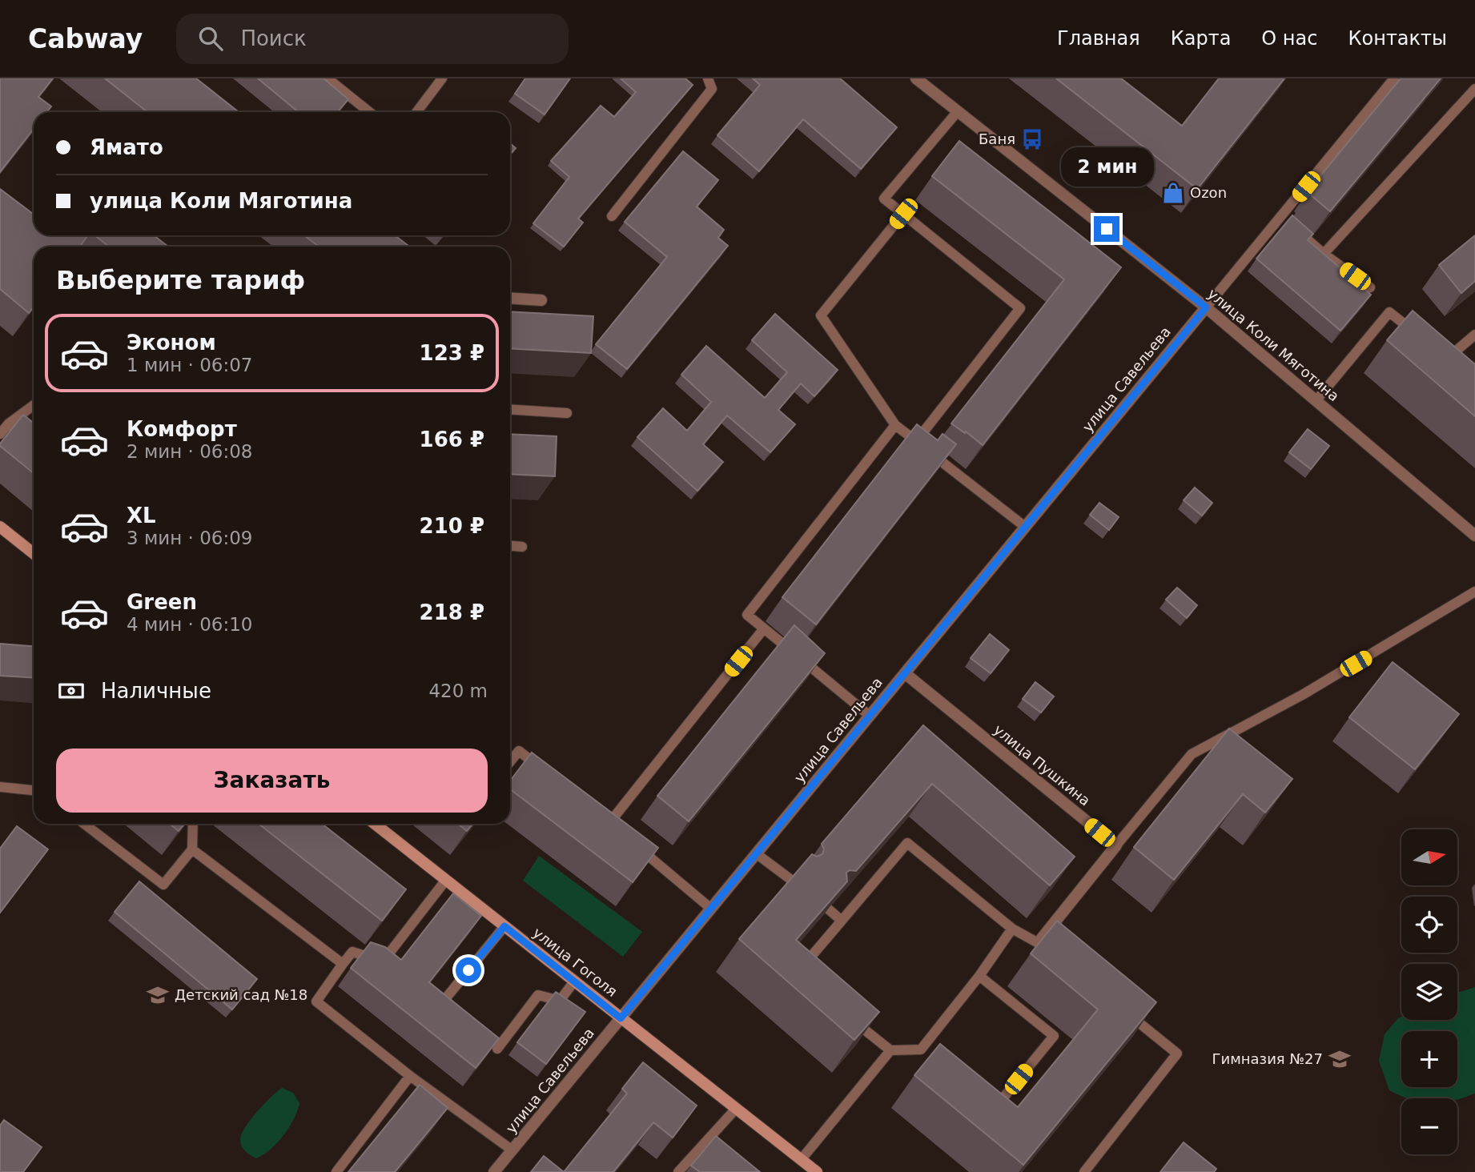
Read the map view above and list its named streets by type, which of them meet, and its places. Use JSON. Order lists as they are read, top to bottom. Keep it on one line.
{"streets":{"main road":["улица Гоголя"],"street":["улица Коли Мяготина","улица Савельева","улица Пушкина"]},"crossings":[["улица Коли Мяготина","улица Савельева"],["улица Савельева","улица Пушкина"],["улица Савельева","улица Гоголя"]],"places":{"bus stop":["Баня"],"shop":["Ozon"],"school or university":["Детский сад №18","Гимназия №27"]},"north":"right","page":{"header":"Cabway","search":"Поиск","nav":["Главная","Карта","О нас","Контакты"],"banner":["Ямато","улица Коли Мяготина"],"bubble":"2 мин","heading":"Выберите тариф","list":[{"name":"Эконом","note":"1 мин · 06:07","value":"123 ₽"},{"name":"Комфорт","note":"2 мин · 06:08","value":"166 ₽"},{"name":"XL","note":"3 мин · 06:09","value":"210 ₽"},{"name":"Green","note":"4 мин · 06:10","value":"218 ₽"}],"pay":["Наличные","420 m"],"buttons":"Заказать","map_buttons":["+","−"]}}
